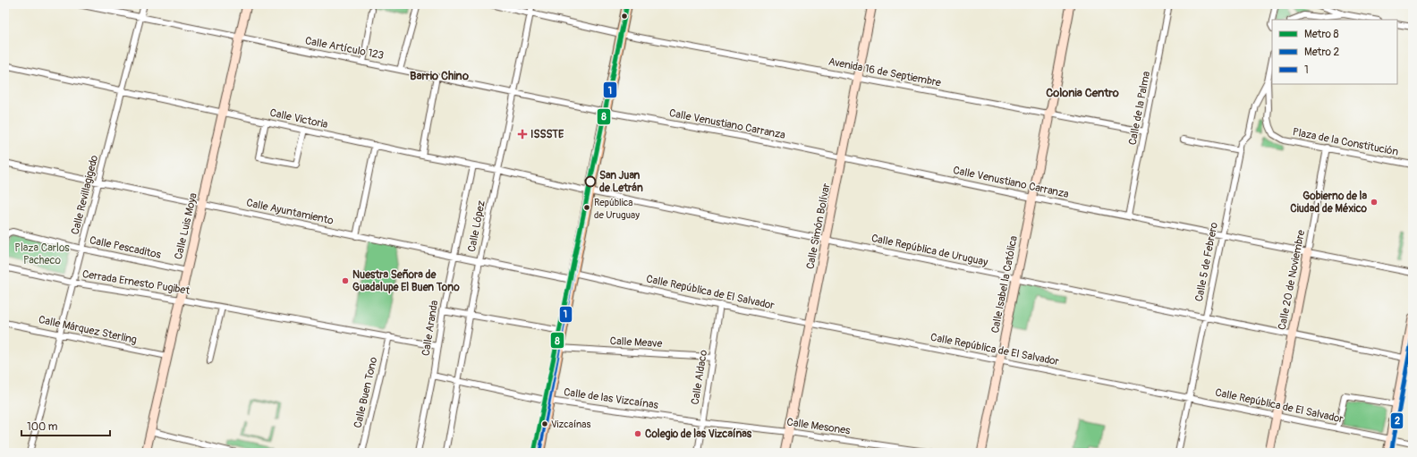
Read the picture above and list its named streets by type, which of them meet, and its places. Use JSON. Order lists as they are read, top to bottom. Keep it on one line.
{"streets":{"street":["Calle Artículo 123","Avenida 16 de Septiembre","Calle de la Palma","Calle Victoria","Calle Venustiano Carranza","Plaza de la Constitución","Calle Revillagigedo","Calle Ayuntamiento","Calle Luis Moya","Calle López","Calle Simón Bolívar","Calle Pescaditos","Calle República de Uruguay","Calle 5 de Febrero","Calle 20 de Noviembre","Cerrada Ernesto Pugibet","Calle Isabel la Católica","Calle República de El Salvador","Calle Aranda","Calle Márquez Sterling","Calle Meave","Calle Aldaco","Calle Buen Tono","Calle de las Vizcaínas","Calle Mesones"]},"crossings":[["Calle Artículo 123","Calle Venustiano Carranza"],["Calle Artículo 123","Calle Revillagigedo"],["Calle Artículo 123","Calle Luis Moya"],["Calle Artículo 123","Calle López"],["Avenida 16 de Septiembre","Calle de la Palma"],["Avenida 16 de Septiembre","Calle López"],["Avenida 16 de Septiembre","Calle Simón Bolívar"],["Avenida 16 de Septiembre","Calle Isabel la Católica"],["Calle de la Palma","Calle Venustiano Carranza"],["Calle Victoria","Calle Revillagigedo"],["Calle Victoria","Calle Luis Moya"],["Calle Victoria","Calle López"],["Calle Victoria","Calle República de Uruguay"],["Calle Victoria","Calle Aranda"],["Calle Venustiano Carranza","Calle Simón Bolívar"],["Calle Venustiano Carranza","Calle 5 de Febrero"],["Calle Venustiano Carranza","Calle 20 de Noviembre"],["Calle Venustiano Carranza","Calle Isabel la Católica"],["Plaza de la Constitución","Calle 5 de Febrero"],["Plaza de la Constitución","Calle 20 de Noviembre"],["Calle Revillagigedo","Calle Ayuntamiento"],["Calle Revillagigedo","Calle Pescaditos"],["Calle Revillagigedo","Cerrada Ernesto Pugibet"],["Calle Revillagigedo","Calle Márquez Sterling"],["Calle Ayuntamiento","Calle Luis Moya"],["Calle Ayuntamiento","Calle López"],["Calle Ayuntamiento","Calle República de El Salvador"],["Calle Ayuntamiento","Calle Aranda"],["Calle Luis Moya","Calle Pescaditos"],["Calle Luis Moya","Cerrada Ernesto Pugibet"],["Calle Luis Moya","Calle Márquez Sterling"],["Calle López","Calle de las Vizcaínas"],["Calle Simón Bolívar","Calle República de Uruguay"],["Calle Simón Bolívar","Calle República de El Salvador"],["Calle Simón Bolívar","Calle Mesones"],["Calle República de Uruguay","Calle 5 de Febrero"],["Calle República de Uruguay","Calle 20 de Noviembre"],["Calle República de Uruguay","Calle Isabel la Católica"],["Calle 5 de Febrero","Calle República de El Salvador"],["Calle 20 de Noviembre","Calle República de El Salvador"],["Cerrada Ernesto Pugibet","Calle Aranda"],["Cerrada Ernesto Pugibet","Calle Buen Tono"],["Calle Isabel la Católica","Calle República de El Salvador"],["Calle República de El Salvador","Calle Aldaco"],["Calle Aranda","Calle de las Vizcaínas"],["Calle Meave","Calle Aldaco"],["Calle Aldaco","Calle de las Vizcaínas"],["Calle Aldaco","Calle Mesones"],["Calle de las Vizcaínas","Calle Mesones"]],"districts":["Barrio Chino","Colonia Centro"],"parks":["Plaza Carlos Pacheco"],"places":{"health":["ISSSTE"],"other":["San Juan de Letrán","Gobierno de la Ciudad de México","República de Uruguay","Nuestra Señora de Guadalupe El Buen Tono","Vizcaínas","Colegio de las Vizcaínas"]},"lines":["metro line 8","transit line 1","metro line 2"],"legend":["Metro 8","Metro 2","1"],"scale_bar":"100 m"}
